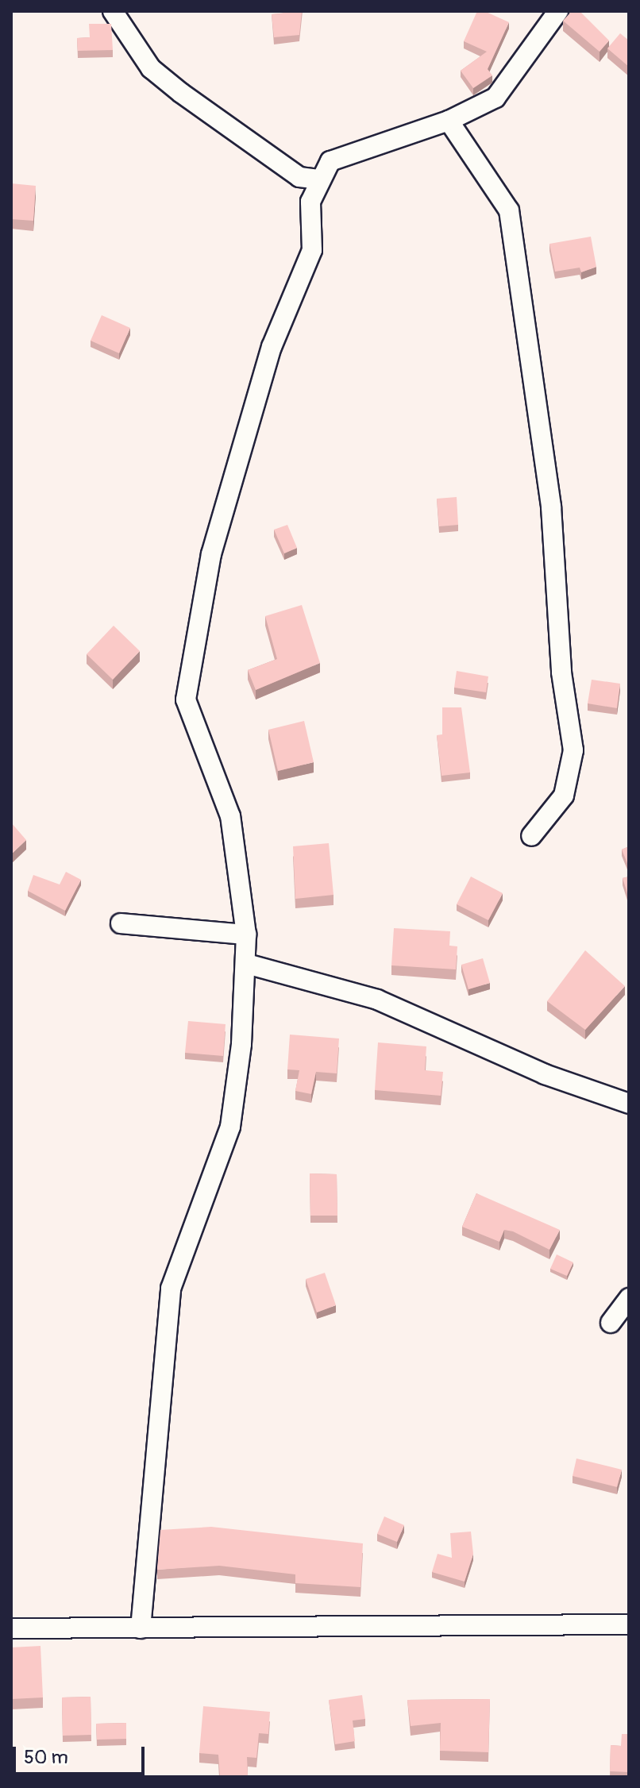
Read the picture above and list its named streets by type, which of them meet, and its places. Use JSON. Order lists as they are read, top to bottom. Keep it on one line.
{"scale_bar":"50 m"}
